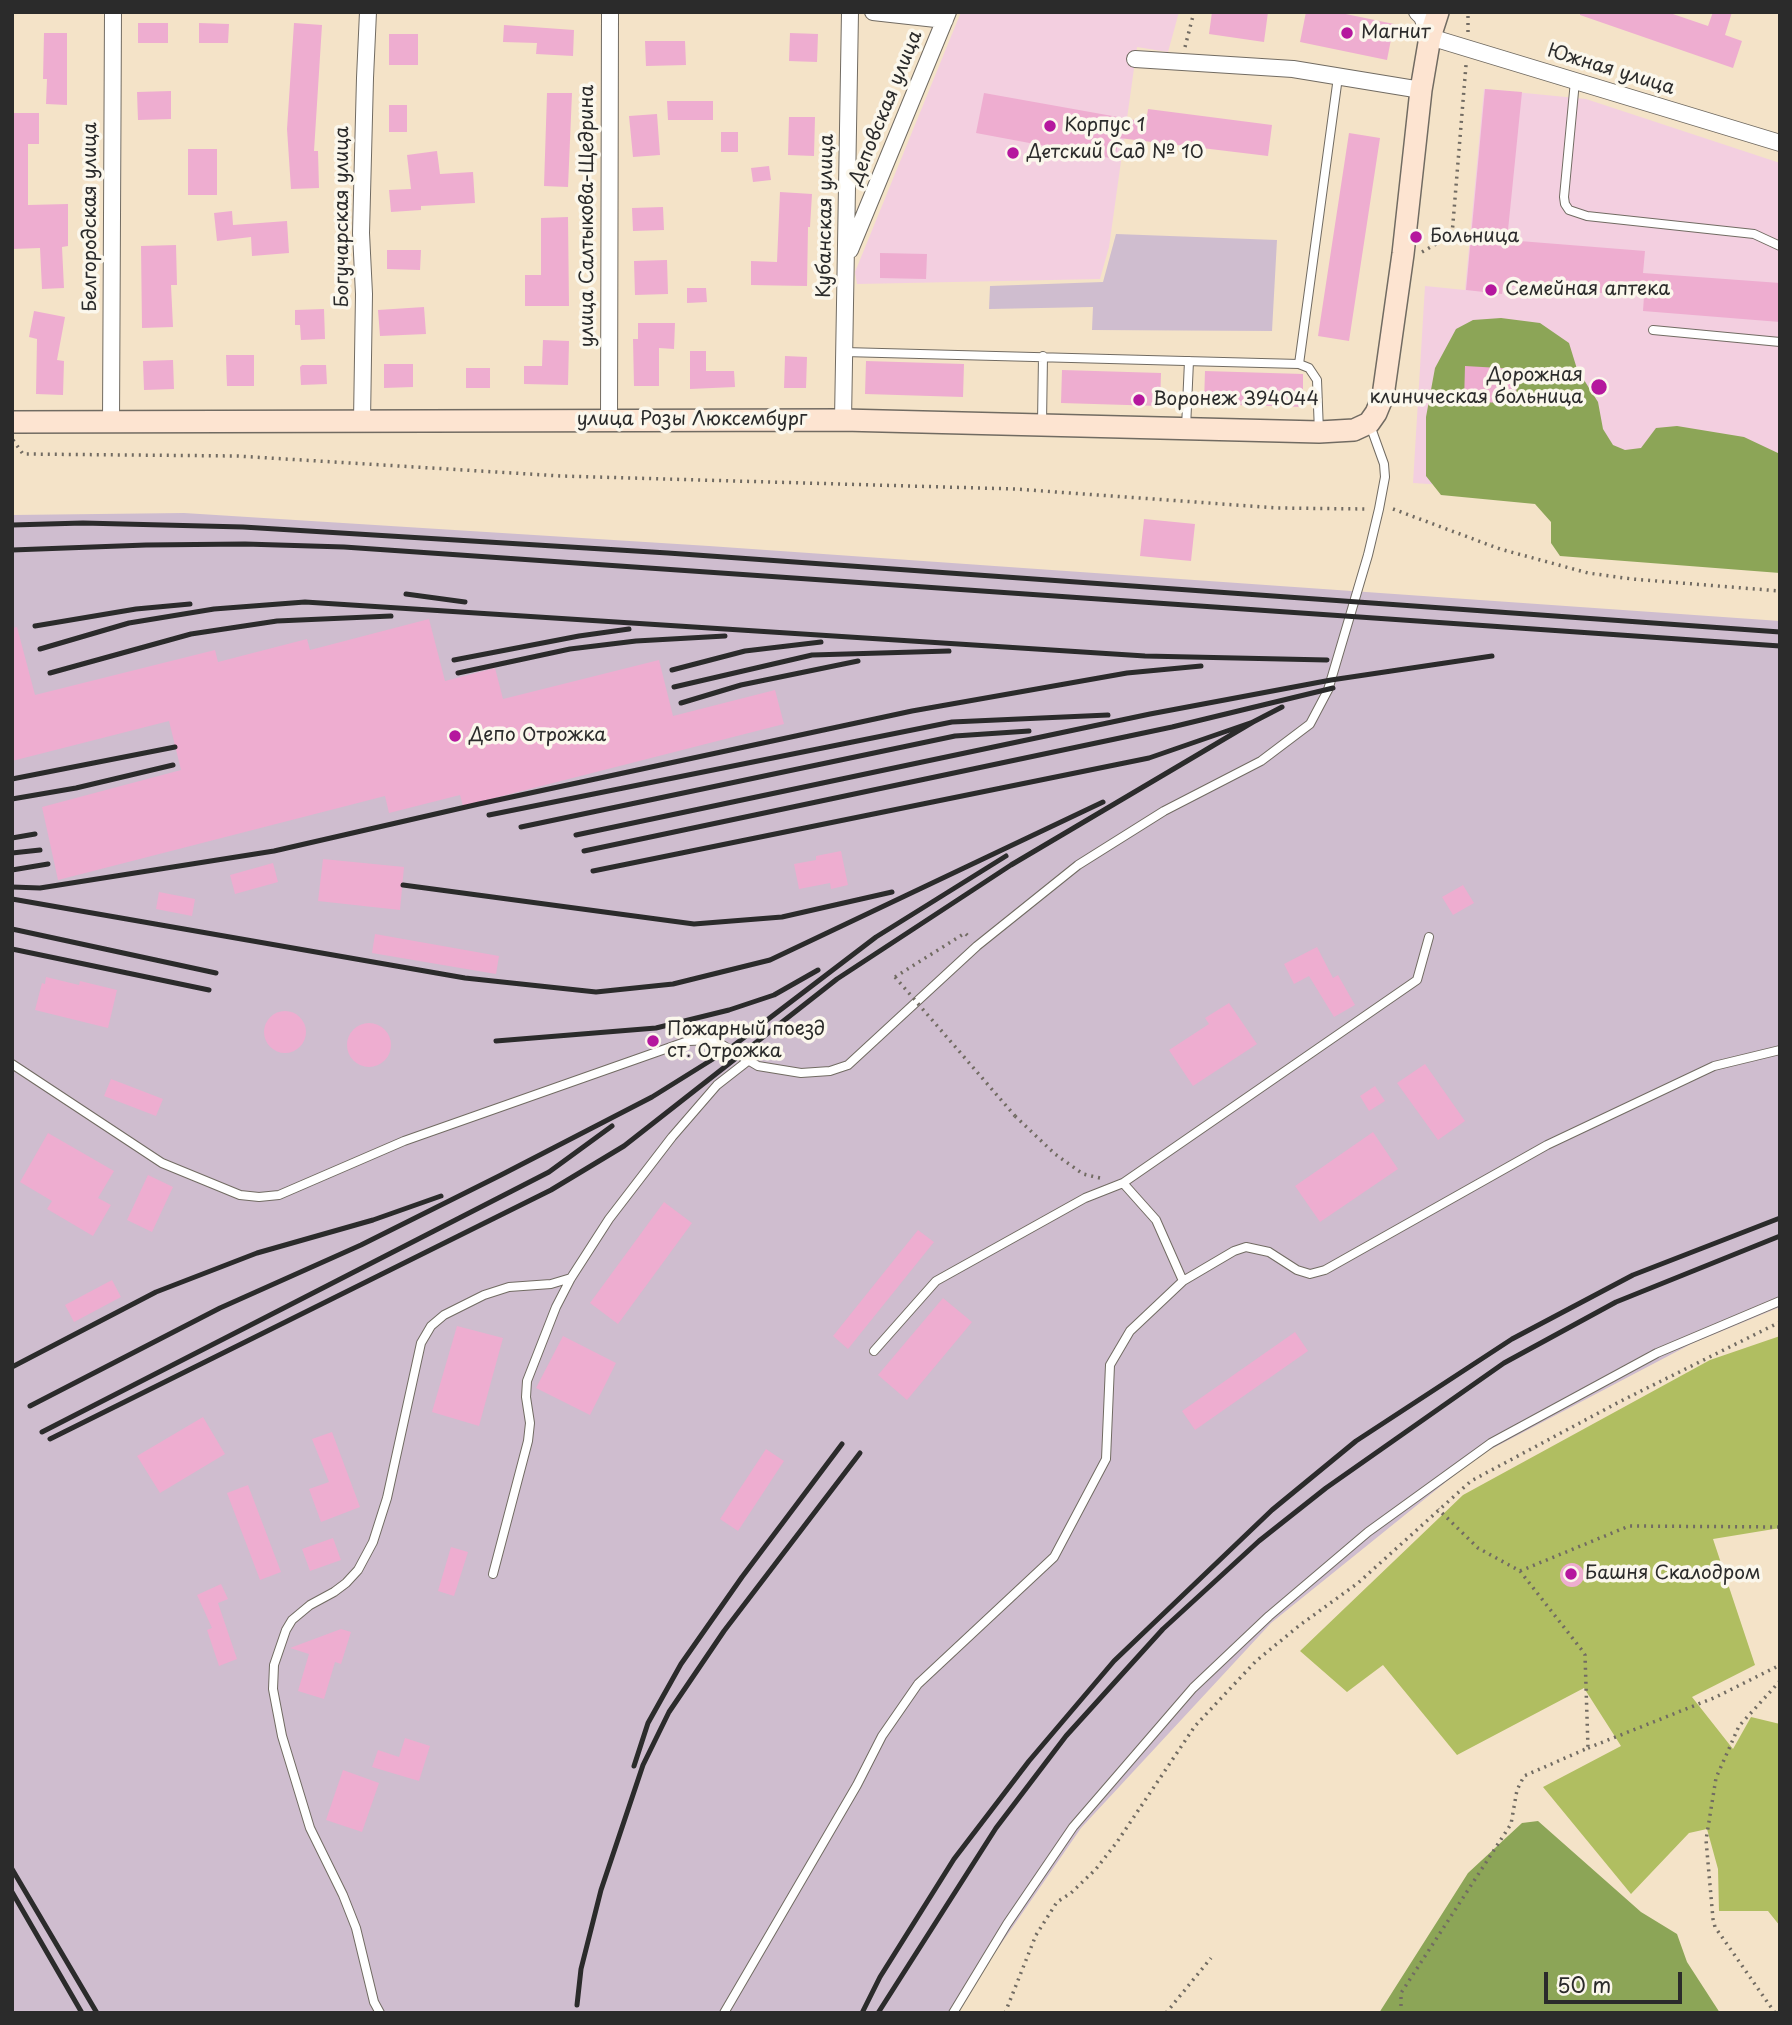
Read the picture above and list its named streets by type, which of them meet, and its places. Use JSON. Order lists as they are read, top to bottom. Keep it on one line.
{"streets":{"street":["Южная улица","Деповская улица","улица Салтыкова-Щедрина","Кубанская улица","Белгородская улица","Богучарская улица","улица Розы Люксембург"]},"crossings":[["Деповская улица","Кубанская улица"],["улица Салтыкова-Щедрина","улица Розы Люксембург"],["Кубанская улица","улица Розы Люксембург"],["Белгородская улица","улица Розы Люксембург"],["Богучарская улица","улица Розы Люксембург"]],"places":["Магнит","Корпус 1","Детский Сад № 10","Больница","Семейная аптека","Дорожная клиническая больница","Воронеж 394044","Депо Отрожка","Пожарный поезд ст. Отрожка","Башня Скалодром"],"scale_bar":"50 m"}
